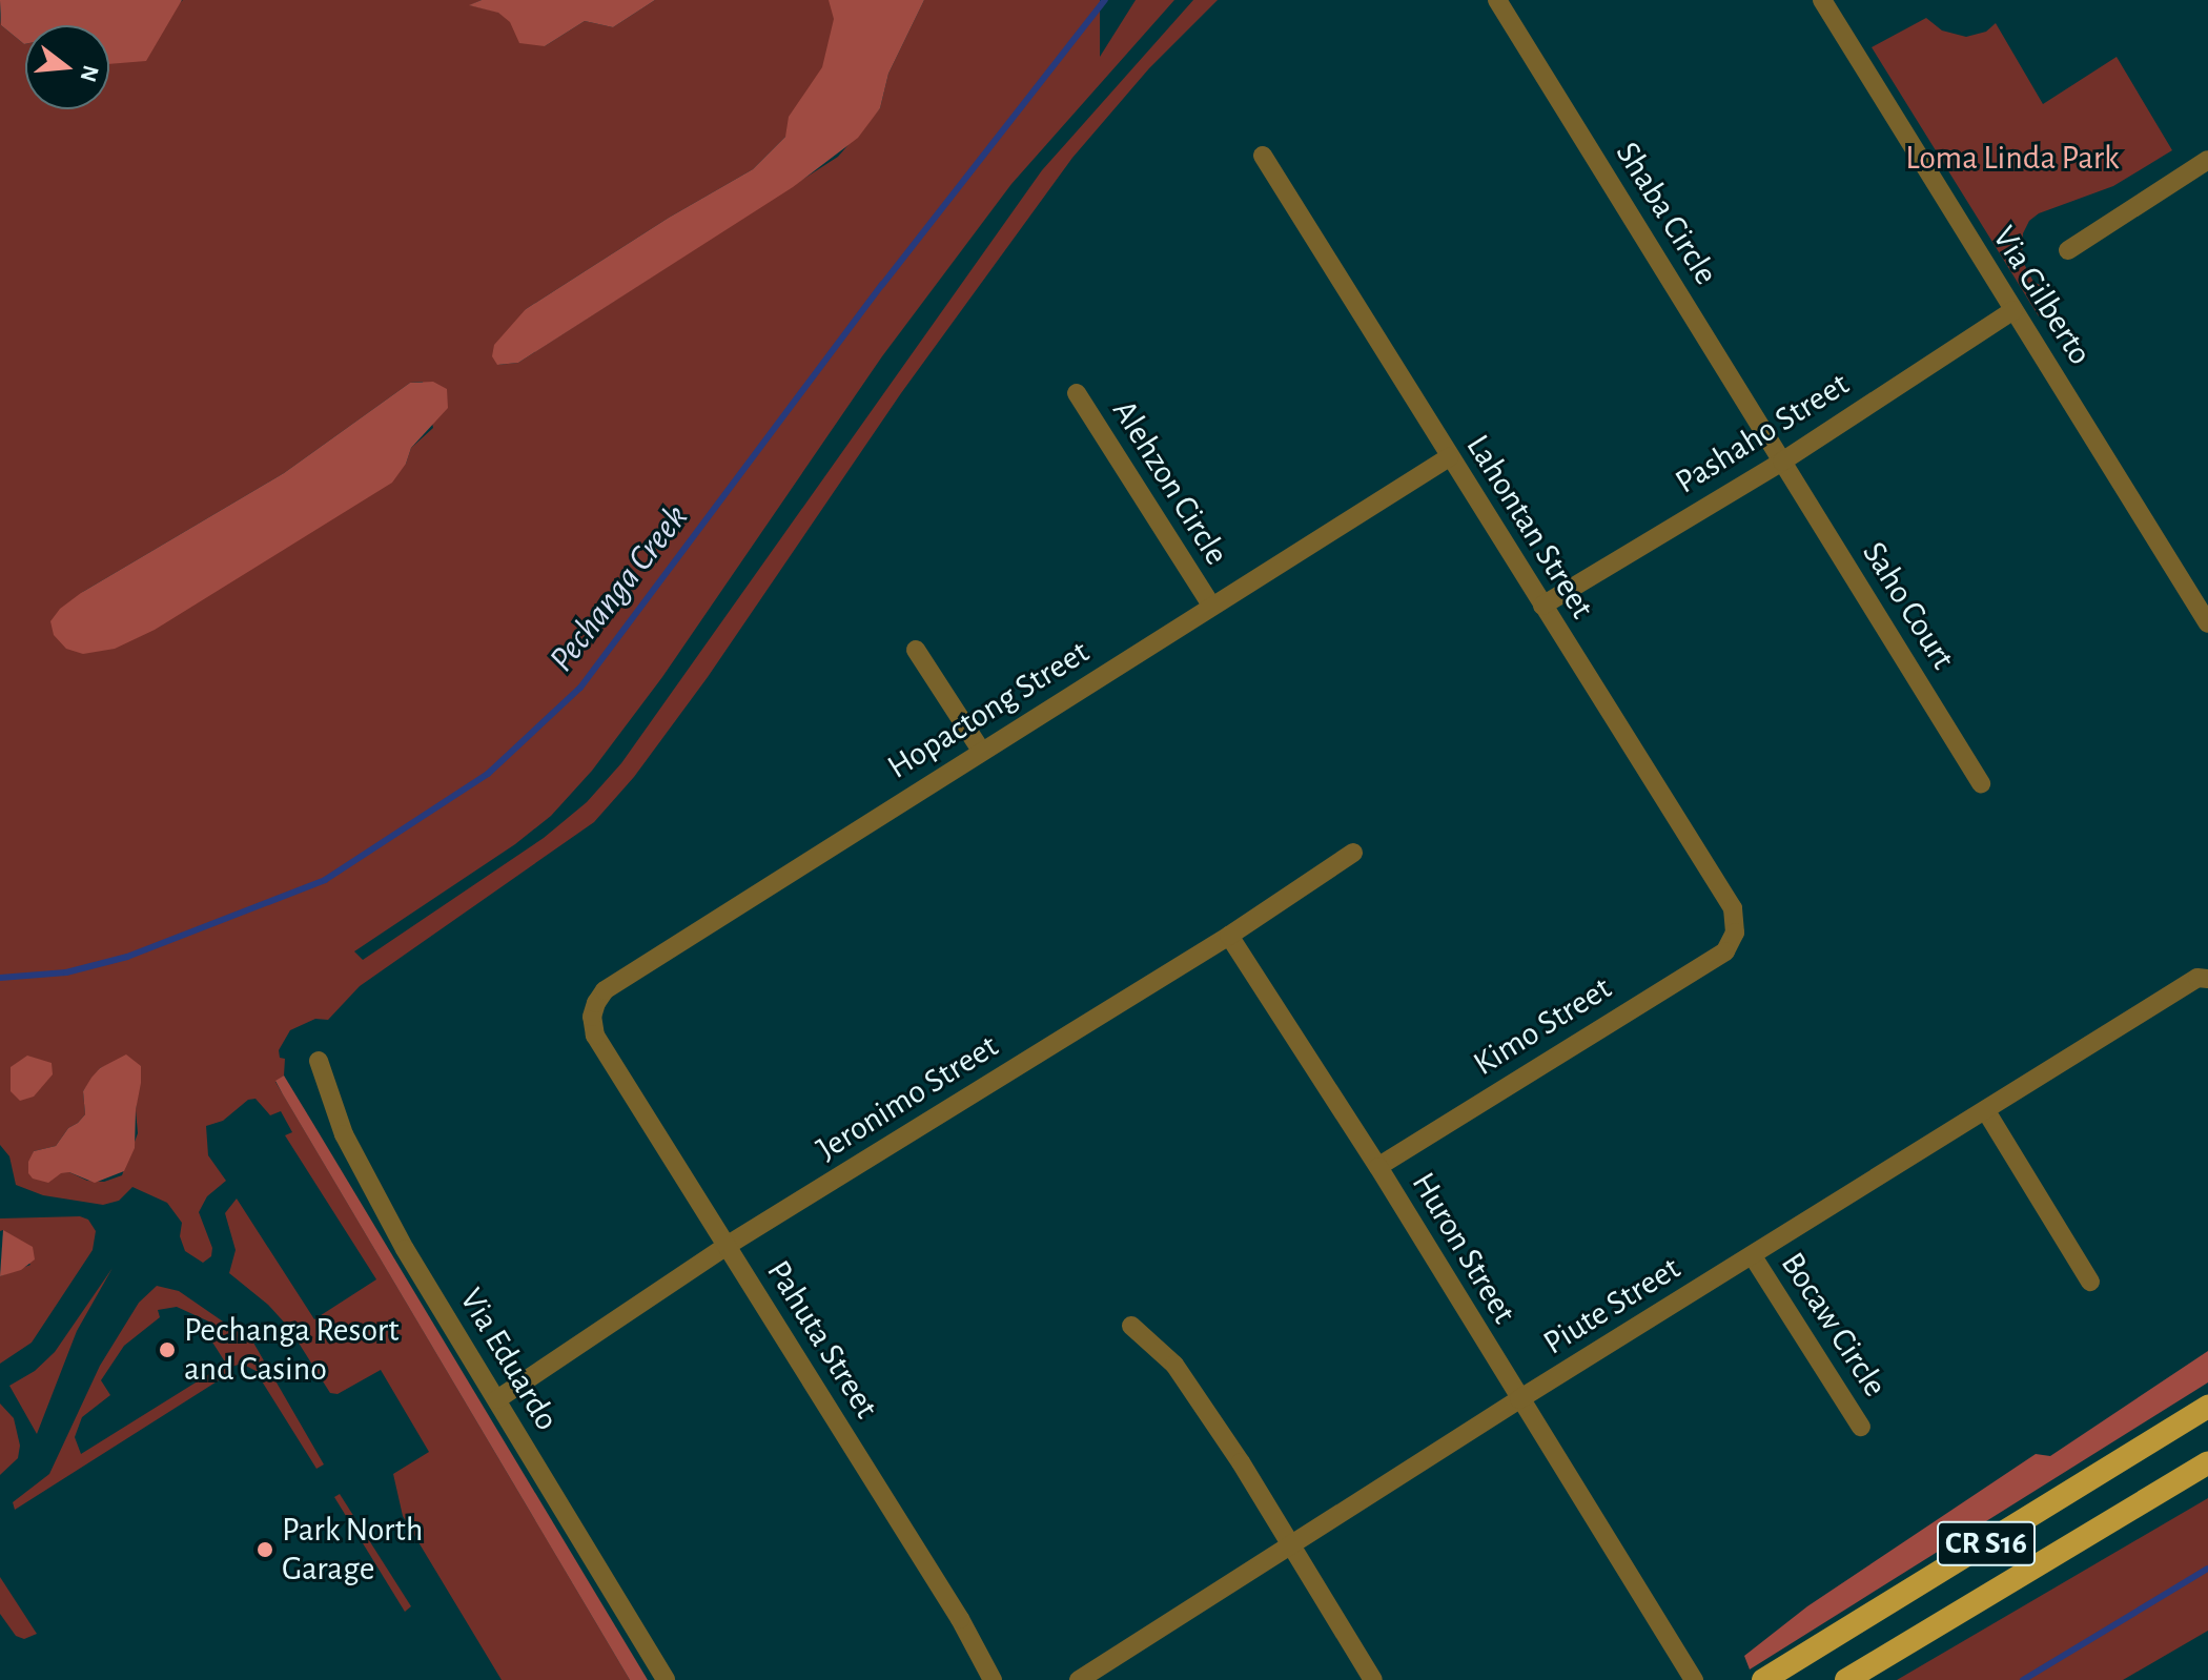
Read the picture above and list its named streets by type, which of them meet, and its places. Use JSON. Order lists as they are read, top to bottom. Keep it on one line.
{"streets":{"main road":["CR S16"],"street":["Shaba Circle","Via Gilberto","Pashaho Street","Alehzon Circle","Lahontan Street","Saho Court","Hopactong Street","Kimo Street","Jeronimo Street","Huron Street","Piute Street","Bocaw Circle","Pahuta Street","Via Eduardo"]},"crossings":[["Shaba Circle","Pashaho Street"],["Shaba Circle","Saho Court"],["Via Gilberto","Pashaho Street"],["Pashaho Street","Lahontan Street"],["Pashaho Street","Saho Court"],["Alehzon Circle","Hopactong Street"],["Lahontan Street","Hopactong Street"],["Lahontan Street","Kimo Street"],["Hopactong Street","Pahuta Street"],["Kimo Street","Huron Street"],["Jeronimo Street","Huron Street"],["Jeronimo Street","Pahuta Street"],["Jeronimo Street","Via Eduardo"],["Huron Street","Piute Street"],["Piute Street","Bocaw Circle"]],"water":["Pechanga Creek"],"parks":["Loma Linda Park"],"places":["Pechanga Resort and Casino","Park North Garage"],"north":"right"}
